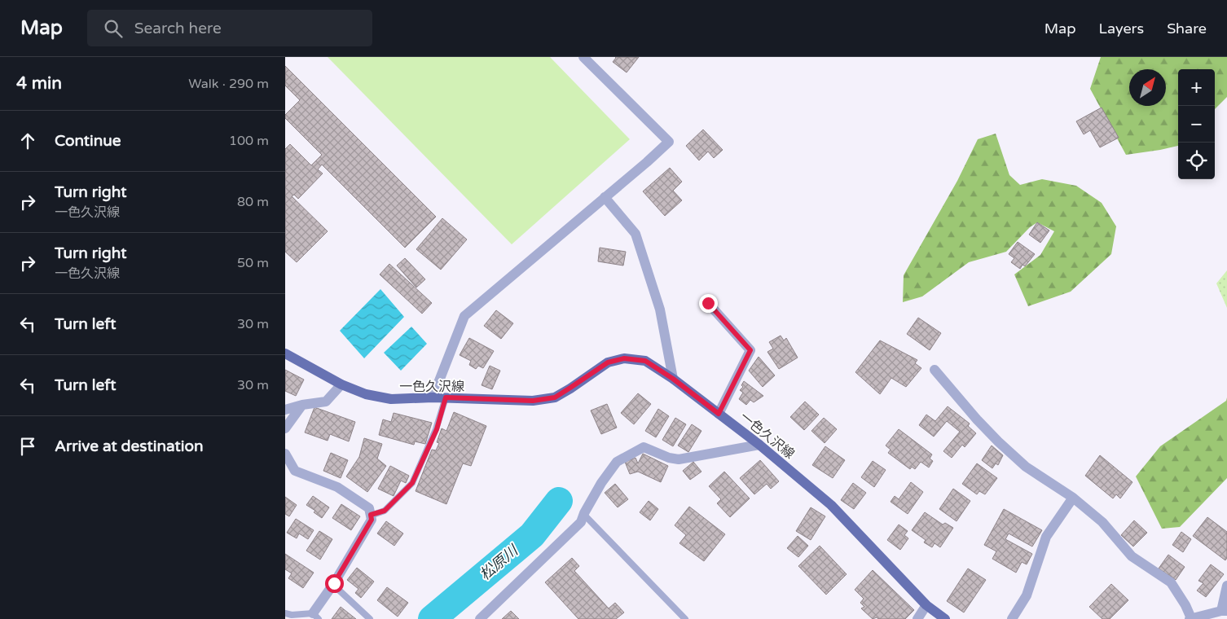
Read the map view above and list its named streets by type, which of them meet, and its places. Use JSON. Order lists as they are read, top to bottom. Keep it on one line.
{"streets":{"main road":["一色久沢線"]},"water":["松原川"],"north":"top right","page":{"header":"Map","search":"Search here","nav":["Map","Layers","Share"],"heading":["4 min","Walk · 290 m"],"map_buttons":["+","−"],"list":[["Continue","100 m"],["Turn right","一色久沢線","80 m"],["Turn right","一色久沢線","50 m"],["Turn left","30 m"],["Turn left","30 m"],"Arrive at destination"]}}
